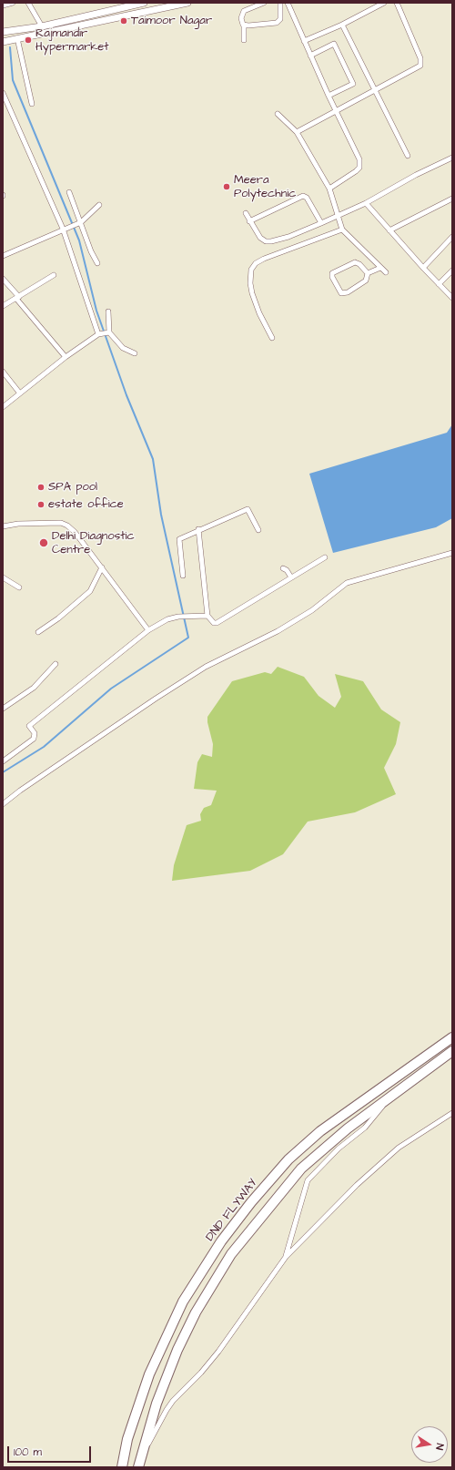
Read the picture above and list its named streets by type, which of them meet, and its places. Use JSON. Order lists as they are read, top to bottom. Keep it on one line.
{"streets":{"highway":["DND FLYWAY"]},"places":["Taimoor Nagar","Rajmandir Hypermarket","Meera Polytechnic","SPA pool","estate office","Delhi Diagnostic Centre"],"scale_bar":"100 m","north":"right"}
